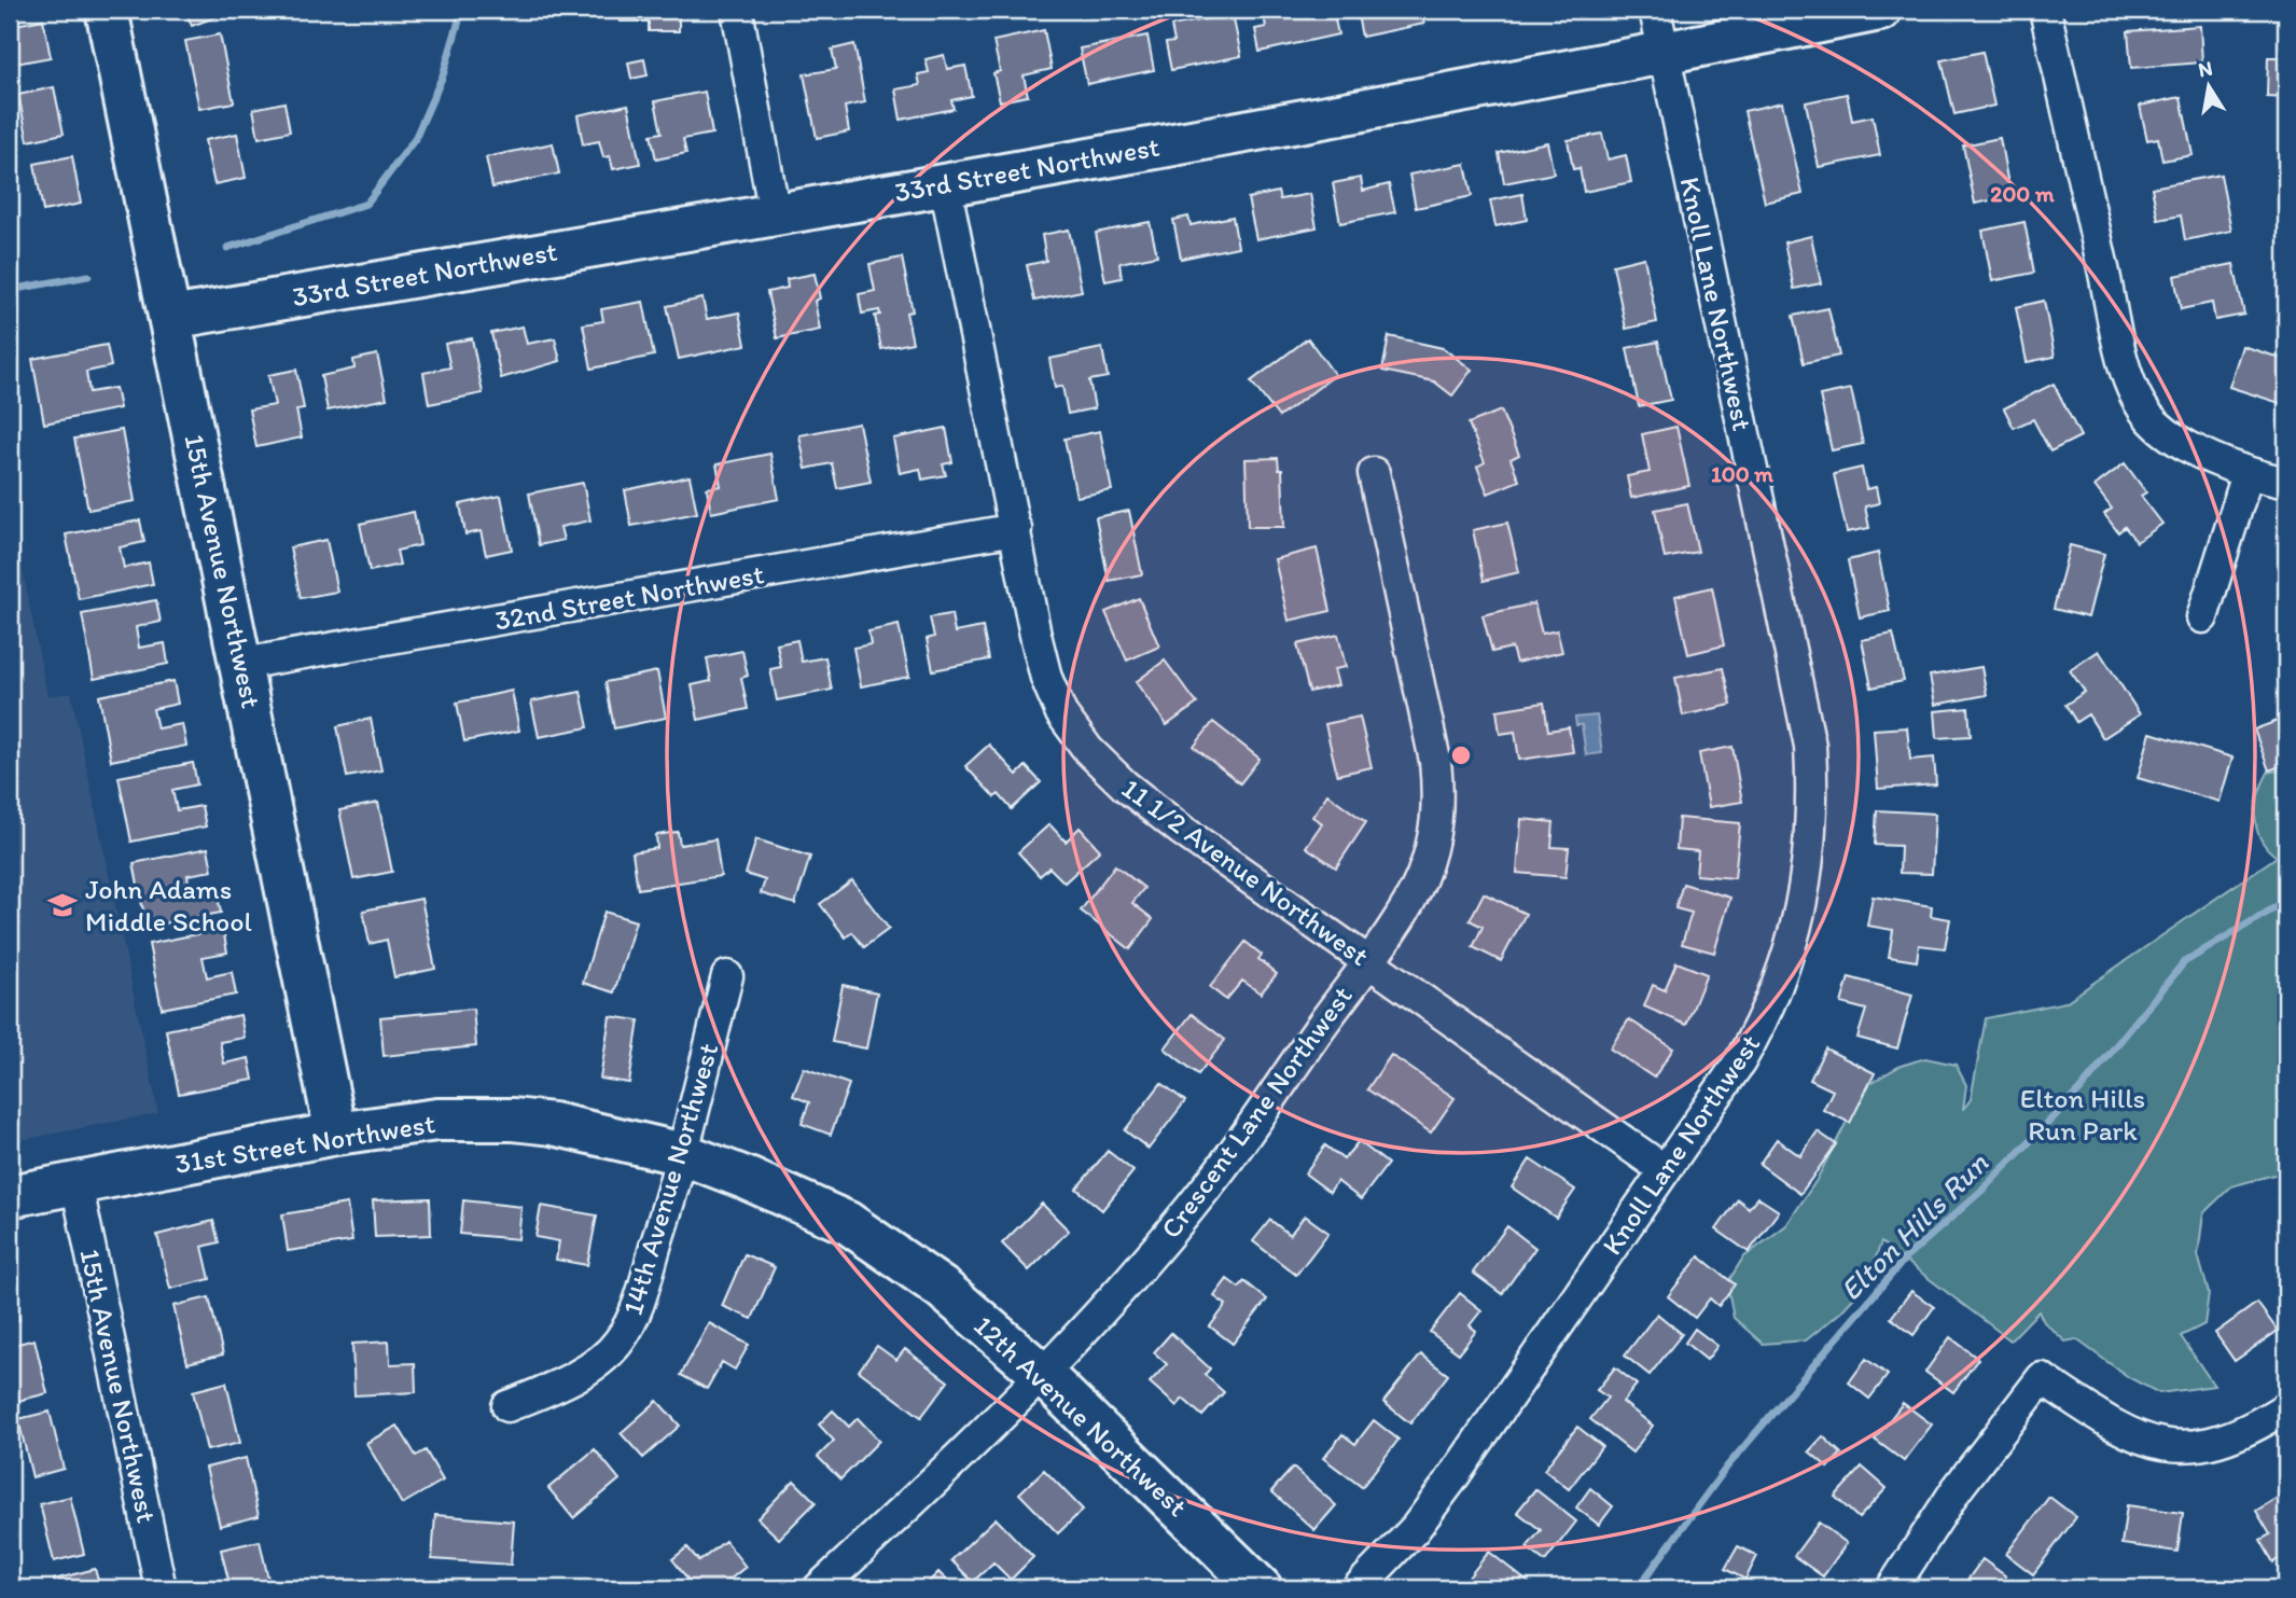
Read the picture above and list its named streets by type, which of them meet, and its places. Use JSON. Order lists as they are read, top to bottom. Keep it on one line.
{"streets":{"street":["33rd Street Northwest","Knoll Lane Northwest","15th Avenue Northwest","32nd Street Northwest","11 1/2 Avenue Northwest","Crescent Lane Northwest","31st Street Northwest","14th Avenue Northwest","12th Avenue Northwest"]},"crossings":[["33rd Street Northwest","Knoll Lane Northwest"],["33rd Street Northwest","15th Avenue Northwest"],["33rd Street Northwest","11 1/2 Avenue Northwest"],["Knoll Lane Northwest","11 1/2 Avenue Northwest"],["15th Avenue Northwest","32nd Street Northwest"],["15th Avenue Northwest","31st Street Northwest"],["32nd Street Northwest","11 1/2 Avenue Northwest"],["11 1/2 Avenue Northwest","Crescent Lane Northwest"],["Crescent Lane Northwest","12th Avenue Northwest"],["31st Street Northwest","14th Avenue Northwest"],["31st Street Northwest","12th Avenue Northwest"]],"water":["Elton Hills Run"],"parks":["Elton Hills Run Park"],"places":{"school or university":["John Adams Middle School"]},"north":"top","rings":["200 m","100 m"]}
